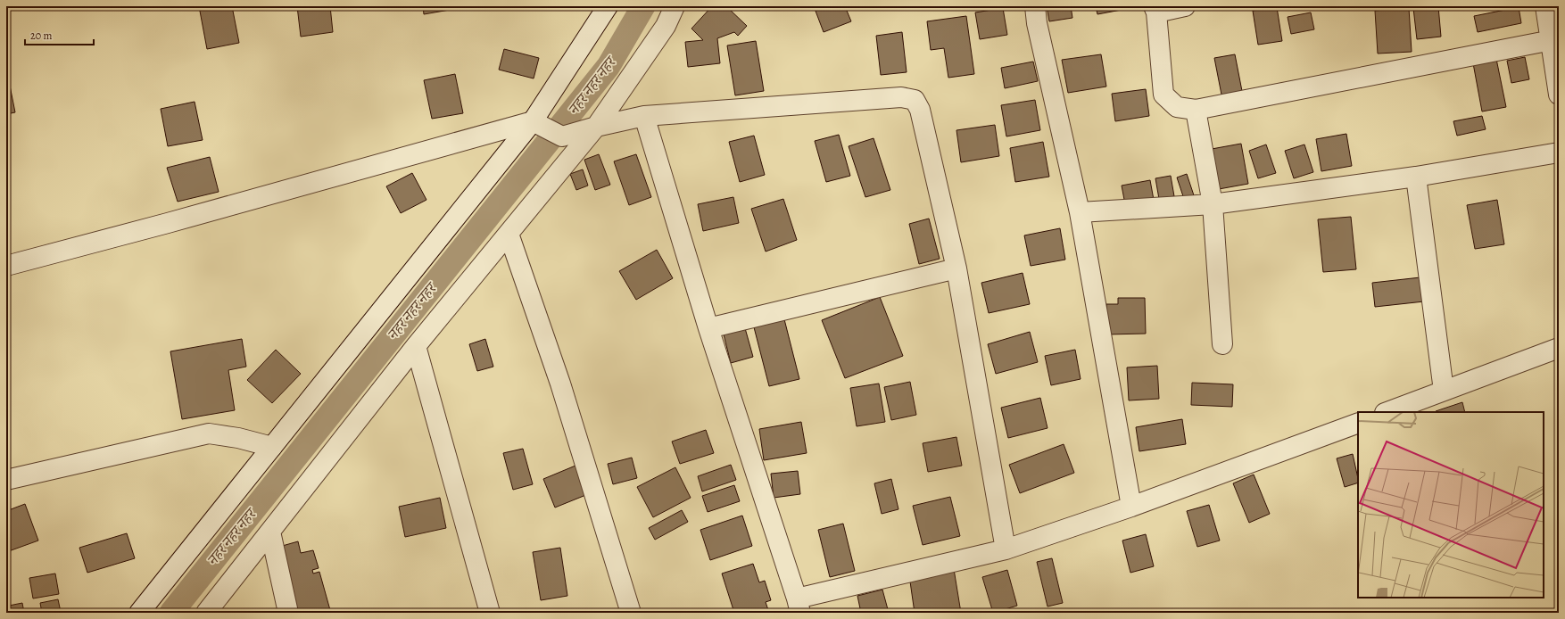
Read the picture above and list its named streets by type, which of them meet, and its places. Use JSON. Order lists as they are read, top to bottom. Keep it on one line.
{"water":["नहर नहर नहर"],"scale_bar":"20 m"}
